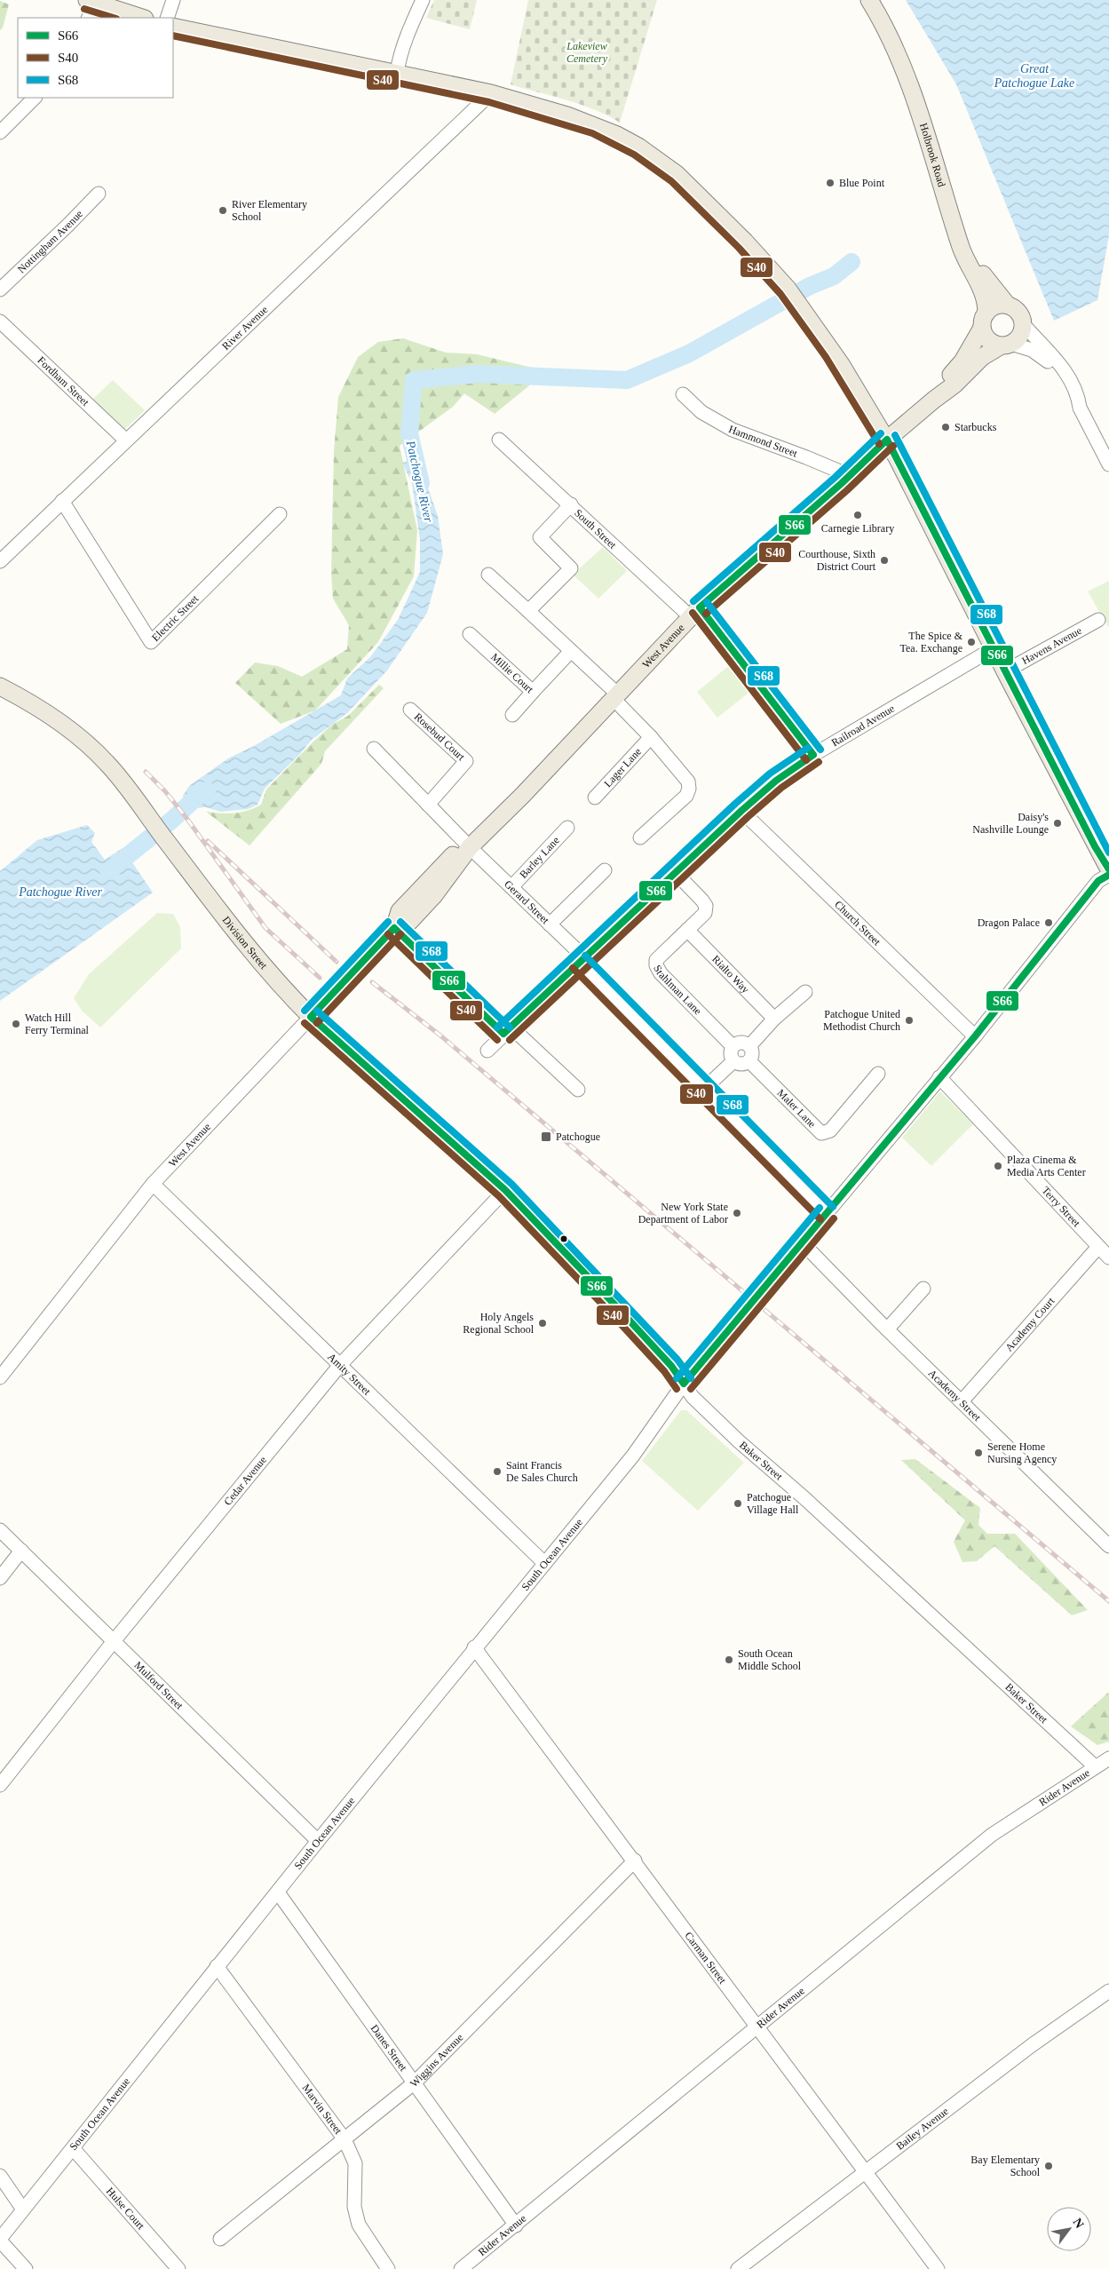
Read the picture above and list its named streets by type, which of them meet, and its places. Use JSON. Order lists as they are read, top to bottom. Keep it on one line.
{"streets":{"main road":["Holbrook Road","West Avenue","Division Street"],"street":["Nottingham Avenue","River Avenue","Fordham Street","Hammond Street","South Street","Electric Street","Havens Avenue","Millie Court","Railroad Avenue","Rosebud Court","Lager Lane","Barley Lane","Gerard Street","Church Street","Rialto Way","Stahlman Lane","Maler Lane","Terry Street","Academy Court","Amity Street","Academy Street","Baker Street","Cedar Avenue","South Ocean Avenue","Mulford Street","Rider Avenue","Carman Street","Danes Street","Wiggins Avenue","Marvin Street","Bailey Avenue","Hulse Court"]},"crossings":[["River Avenue","Fordham Street"],["River Avenue","Electric Street"],["Hammond Street","West Avenue"],["South Street","West Avenue"],["South Street","Railroad Avenue"],["West Avenue","Lager Lane"],["West Avenue","Gerard Street"],["West Avenue","Division Street"],["West Avenue","Amity Street"],["Railroad Avenue","Gerard Street"],["Railroad Avenue","Church Street"],["Railroad Avenue","Stahlman Lane"],["Barley Lane","Gerard Street"],["Gerard Street","South Ocean Avenue"],["Church Street","South Ocean Avenue"],["Division Street","Baker Street"],["Division Street","Cedar Avenue"],["Rialto Way","Stahlman Lane"],["Stahlman Lane","Maler Lane"],["Terry Street","Academy Court"],["Terry Street","South Ocean Avenue"],["Academy Court","Academy Street"],["Amity Street","Cedar Avenue"],["Amity Street","South Ocean Avenue"],["Academy Street","South Ocean Avenue"],["Baker Street","Cedar Avenue"],["Baker Street","South Ocean Avenue"],["Baker Street","Rider Avenue"],["Cedar Avenue","Mulford Street"],["South Ocean Avenue","Mulford Street"],["South Ocean Avenue","Carman Street"],["South Ocean Avenue","Danes Street"],["South Ocean Avenue","Marvin Street"],["South Ocean Avenue","Hulse Court"],["Rider Avenue","Carman Street"],["Rider Avenue","Danes Street"],["Carman Street","Wiggins Avenue"],["Carman Street","Bailey Avenue"],["Danes Street","Wiggins Avenue"],["Wiggins Avenue","Marvin Street"]],"water":["Great Patchogue Lake","Patchogue River"],"parks":["Lakeview Cemetery"],"places":{"other":["Blue Point","River Elementary School","Starbucks","Carnegie Library","Courthouse, Sixth District Court","The Spice & Tea. Exchange","Daisy's Nashville Lounge","Dragon Palace","Patchogue United Methodist Church","Watch Hill Ferry Terminal","Plaza Cinema & Media Arts Center","New York State Department of Labor","Holy Angels Regional School","Serene Home Nursing Agency","Saint Francis De Sales Church","Patchogue Village Hall","South Ocean Middle School","Bay Elementary School"],"transit":["Patchogue"]},"lines":["transit line S40","transit line S68","transit line S66"],"legend":["S66","S40","S68"],"north":"top right"}
